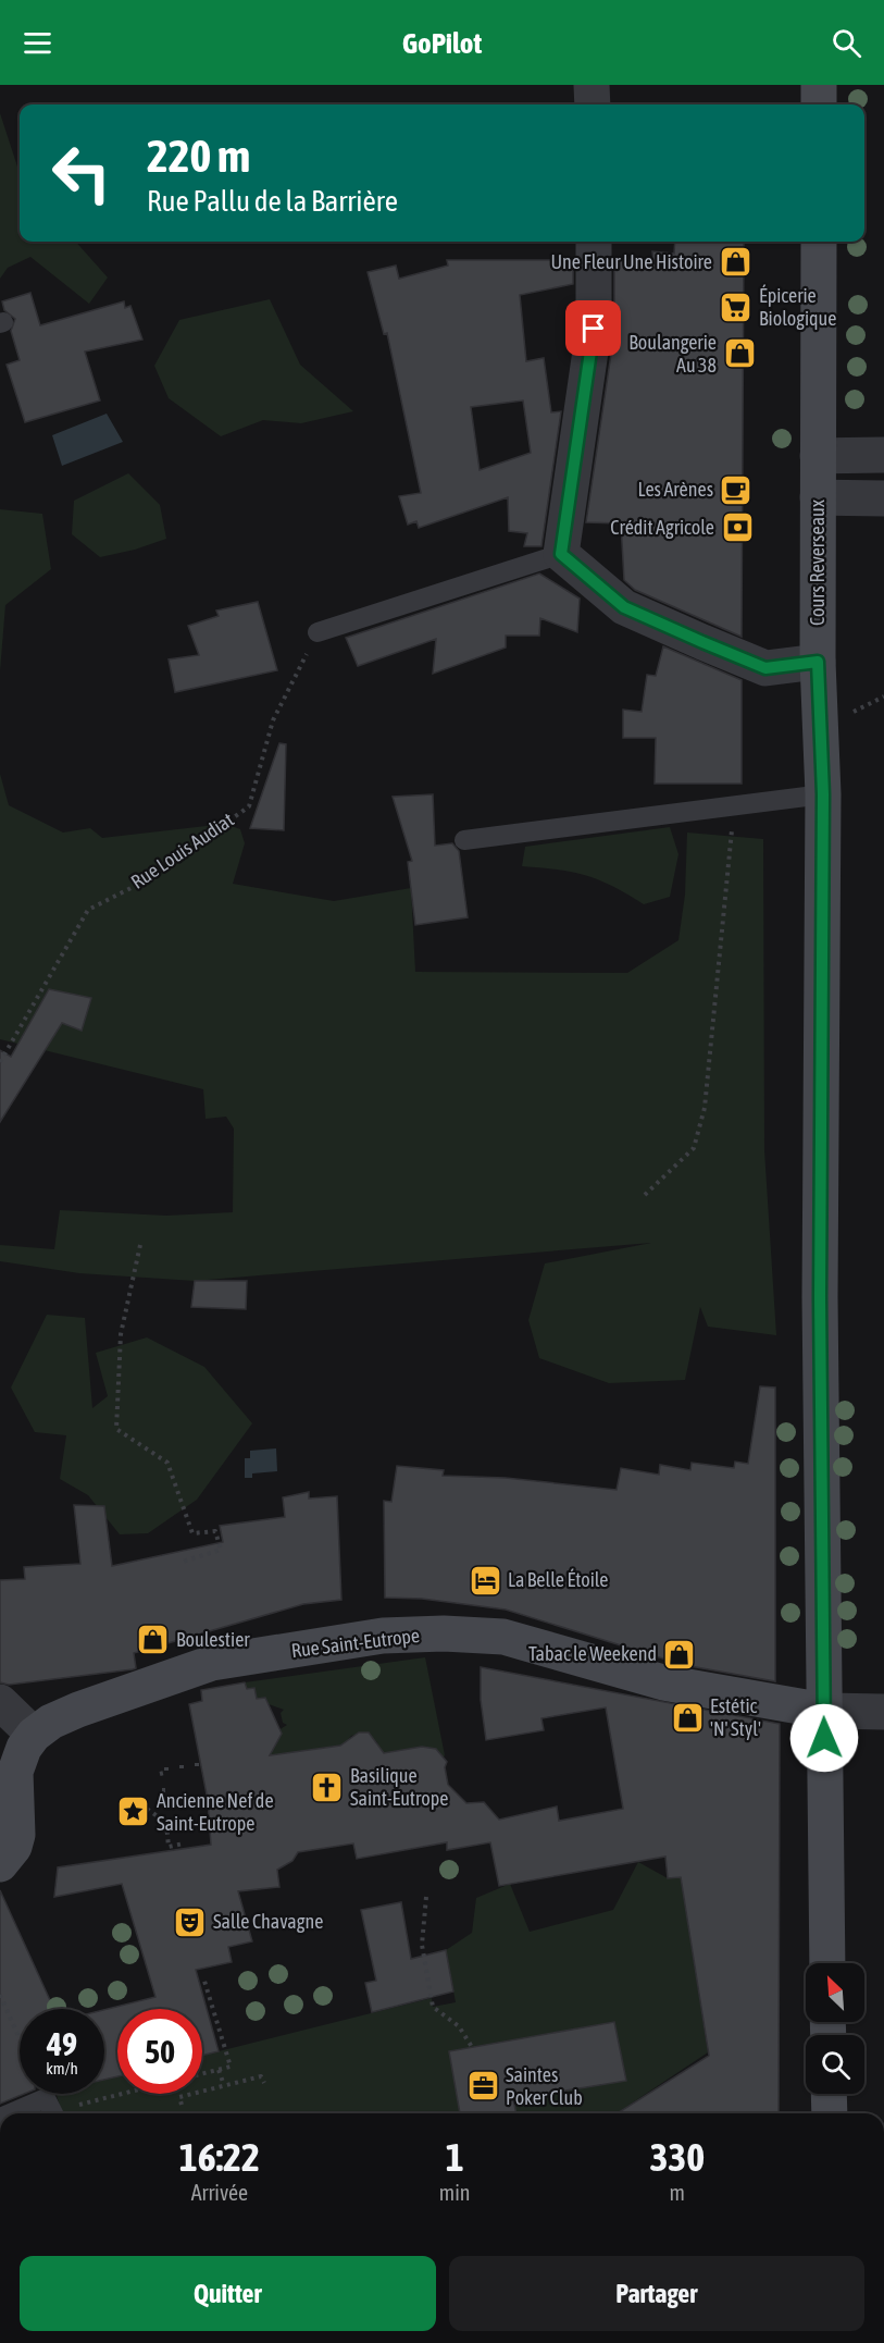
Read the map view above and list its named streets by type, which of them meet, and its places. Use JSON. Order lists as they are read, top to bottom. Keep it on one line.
{"streets":{"main road":["Cours Reverseaux","Rue Saint-Eutrope"],"path":["Rue Louis Audiat"]},"crossings":[["Cours Reverseaux","Rue Saint-Eutrope"]],"places":{"shop":["Une Fleur Une Histoire","Boulangerie Au 38","Boulestier","Tabac le Weekend","Estétic 'N' Styl'"],"supermarket":["Épicerie Biologique"],"cafe":["Les Arènes"],"bank":["Crédit Agricole"],"hotel":["La Belle Étoile"],"church":["Basilique Saint-Eutrope"],"place":["Ancienne Nef de Saint-Eutrope"],"theatre":["Salle Chavagne"],"office":["Saintes Poker Club"]},"north":"top left","page":{"header":"GoPilot","turn":["220 m","Rue Pallu de la Barrière"],"speed":"49 km/h","limit":"50","eta":["16:22","Arrivée","1","min","330","m"],"buttons":["Quitter","Partager"]}}
